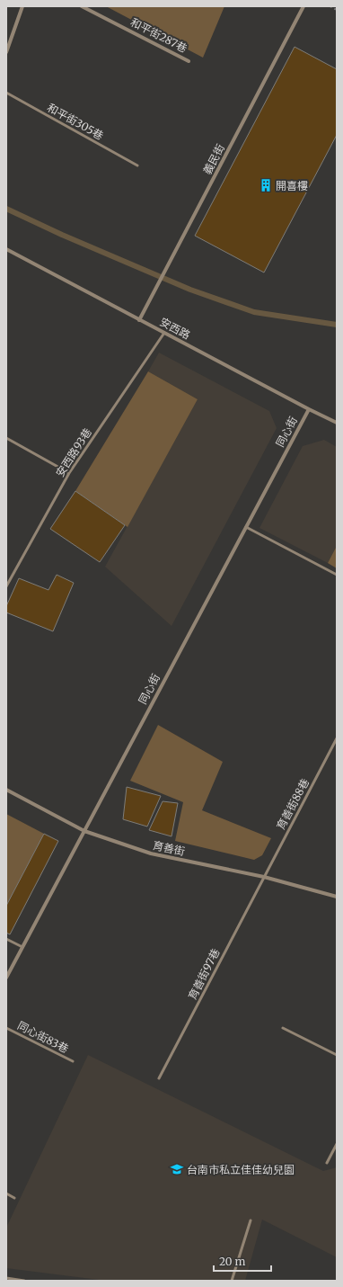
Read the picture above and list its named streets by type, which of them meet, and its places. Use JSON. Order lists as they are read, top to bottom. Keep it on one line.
{"streets":{"street":["和平街287巷","義民街","安西路","同心街","育善街"],"lane":["和平街305巷","安西路93巷","育善街88巷","育善街97巷","同心街83巷"]},"crossings":[["義民街","安西路"],["安西路","同心街"],["安西路","安西路93巷"],["同心街","育善街"],["育善街88巷","育善街"],["育善街88巷","育善街97巷"],["育善街","育善街97巷"]],"places":{"building":["開喜樓"],"school or university":["台南市私立佳佳幼兒園"]},"scale_bar":"20 m"}
